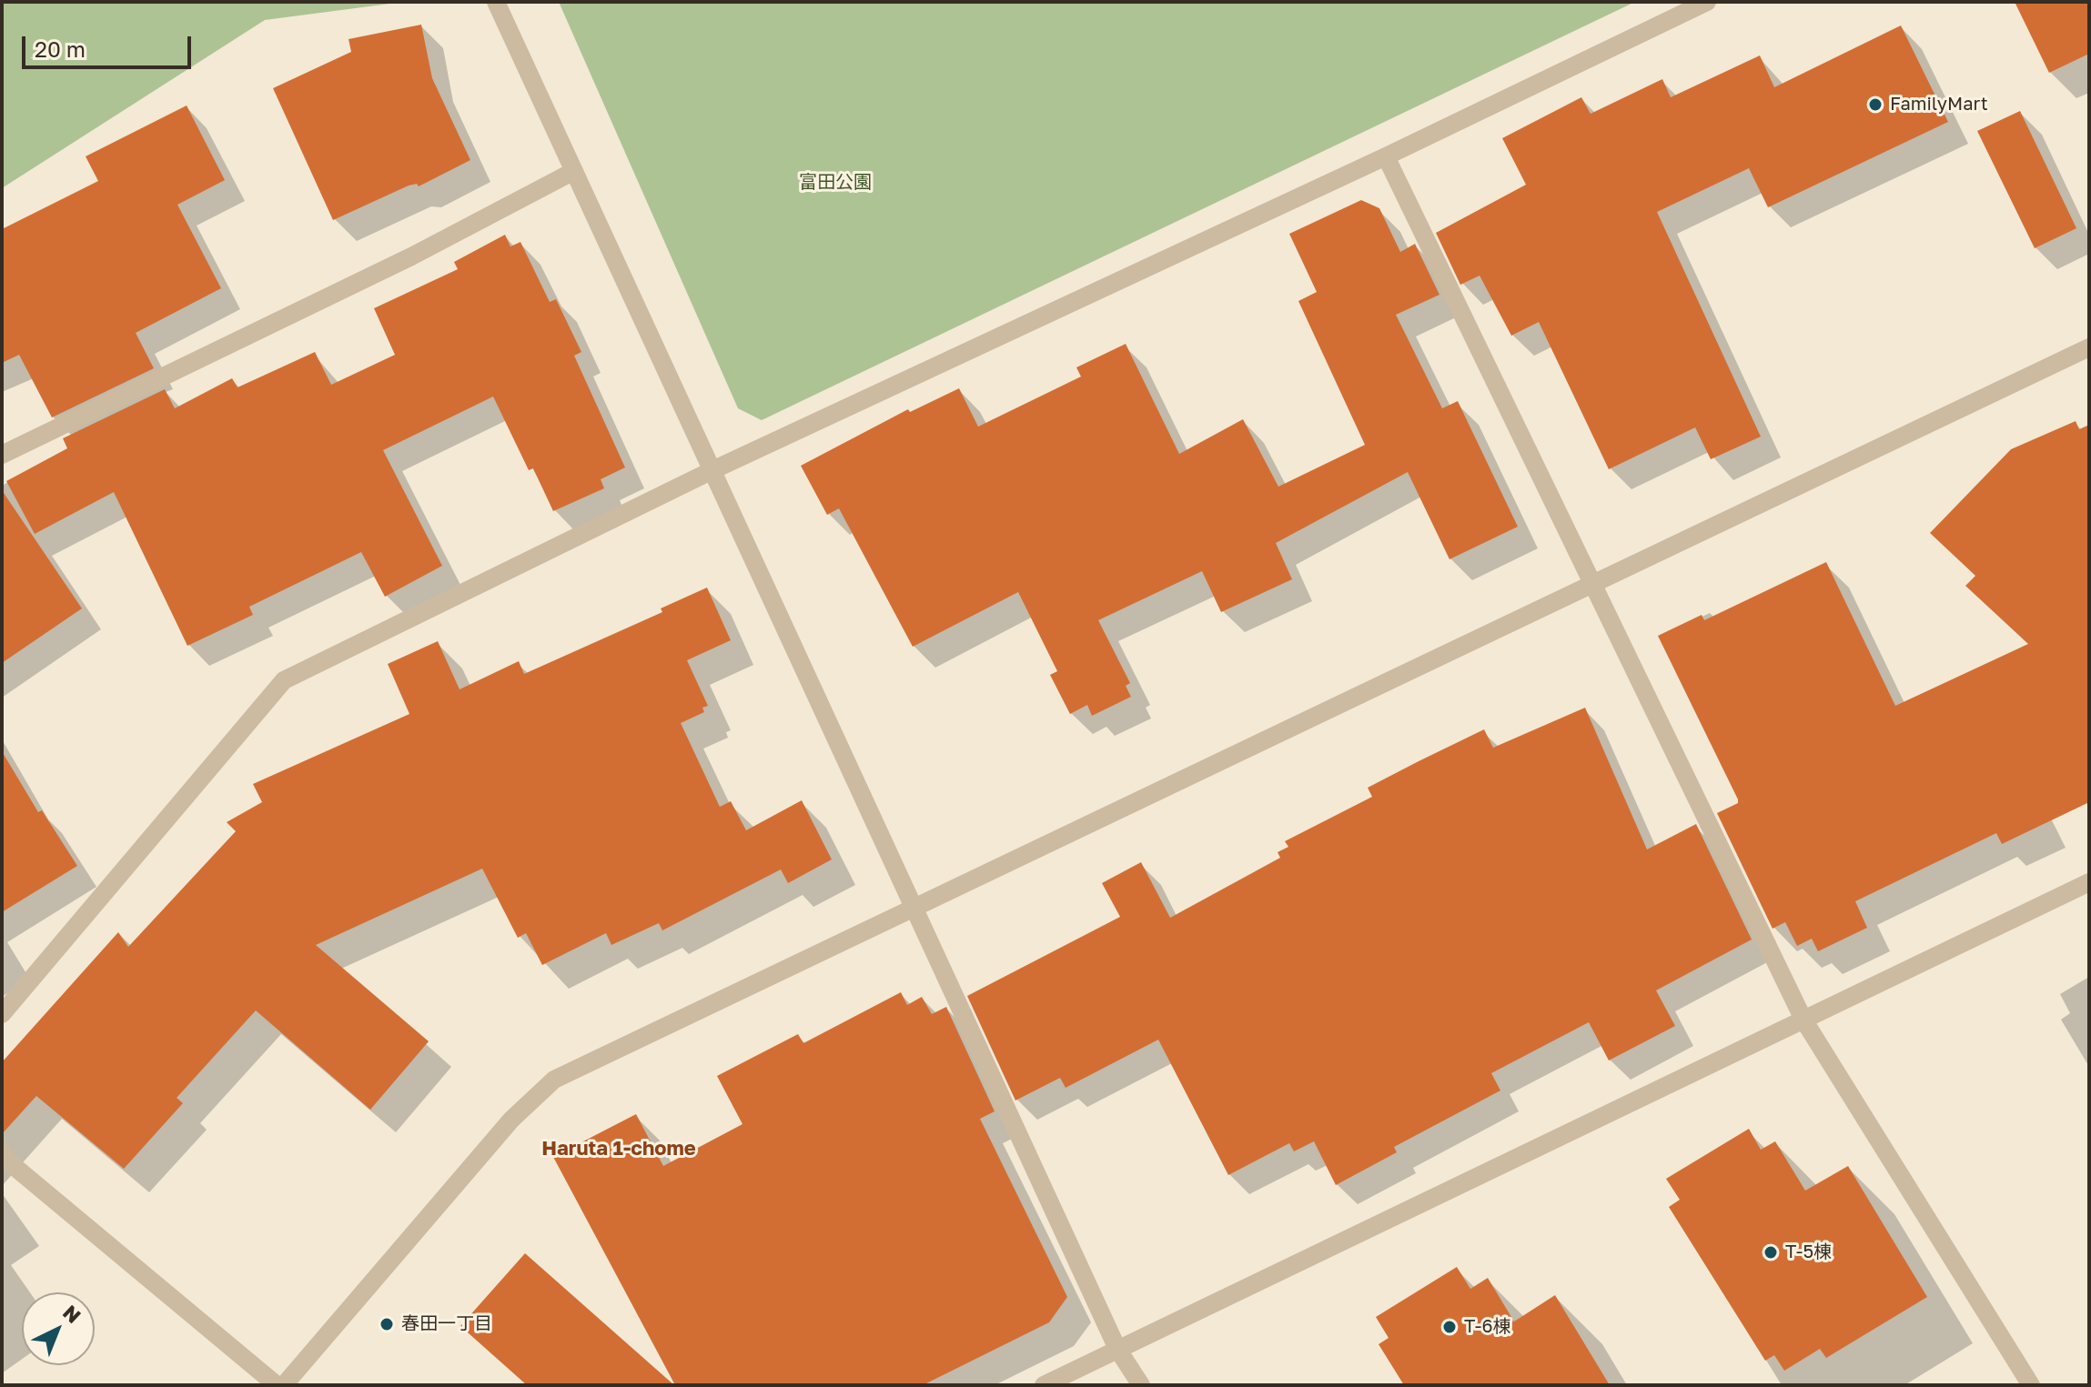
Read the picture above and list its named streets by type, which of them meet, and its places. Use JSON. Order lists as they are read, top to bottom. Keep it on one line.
{"districts":["Haruta 1-chome"],"parks":["富田公園"],"places":["FamilyMart","T-5棟","春田一丁目","T-6棟"],"scale_bar":"20 m","north":"top right"}
